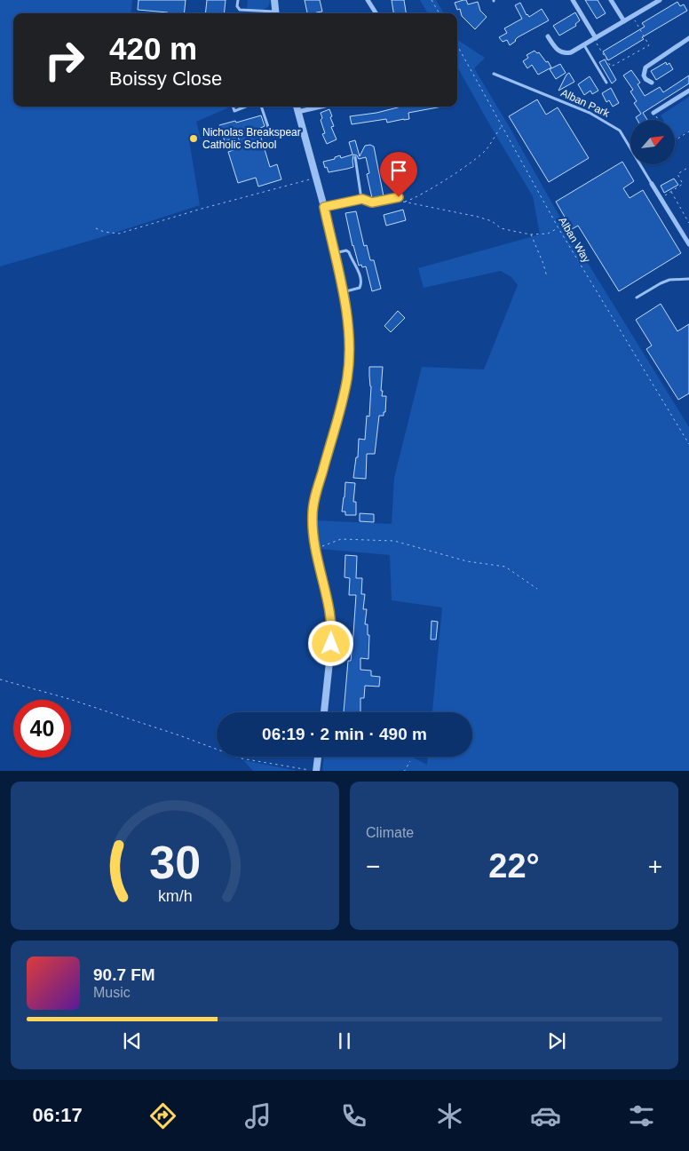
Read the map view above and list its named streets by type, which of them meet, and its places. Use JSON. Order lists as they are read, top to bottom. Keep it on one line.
{"streets":{"street":["Alban Park"],"path":["Alban Way"]},"places":["Nicholas Breakspear Catholic School"],"north":"top right","page":{"turn":["420 m","Boissy Close"],"limit":"40","trip":"06:19 · 2 min · 490 m","tile":"Climate","heat":["−","22°","+"],"song":["90.7 FM","Music"],"tabs":"06:17","gauge":["30","km/h"]}}
